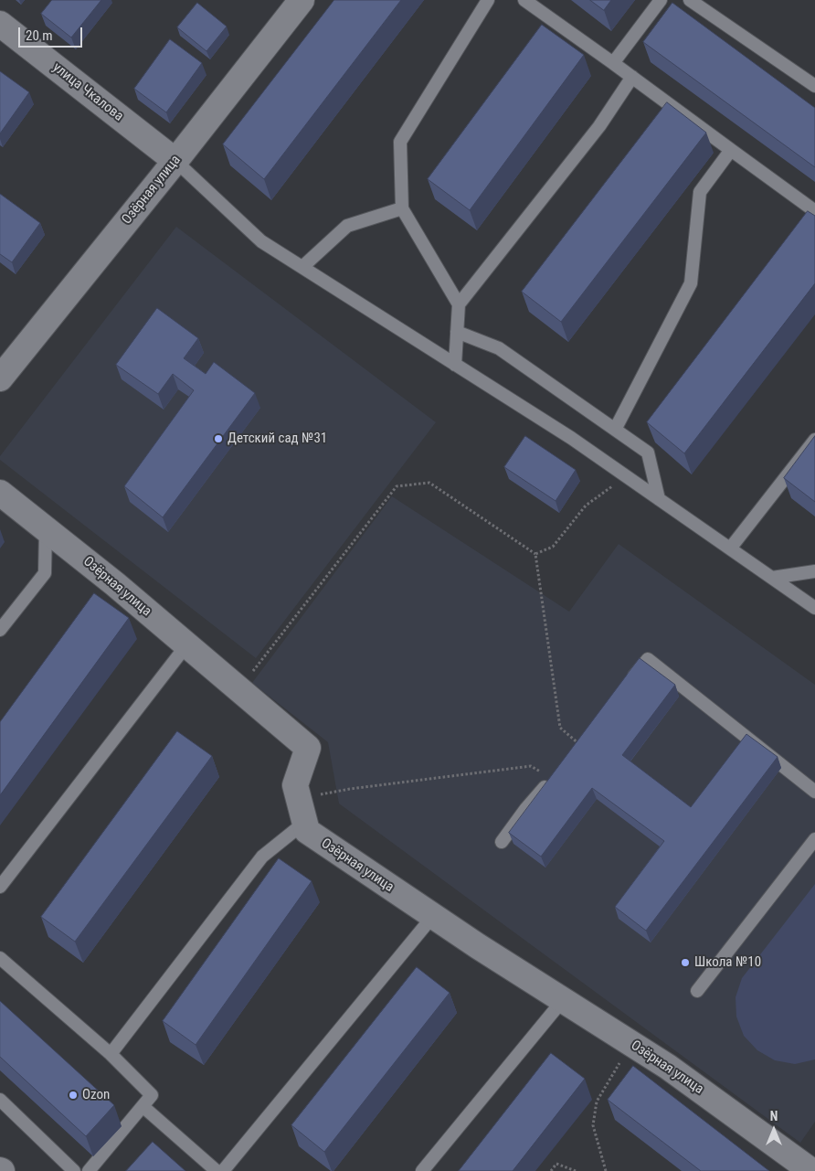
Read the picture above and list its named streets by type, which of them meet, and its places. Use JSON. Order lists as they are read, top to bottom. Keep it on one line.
{"streets":{"street":["улица Чкалова","Озёрная улица"]},"crossings":[["улица Чкалова","Озёрная улица"]],"places":["Детский сад №31","Школа №10","Ozon"],"scale_bar":"20 m","north":"top"}
